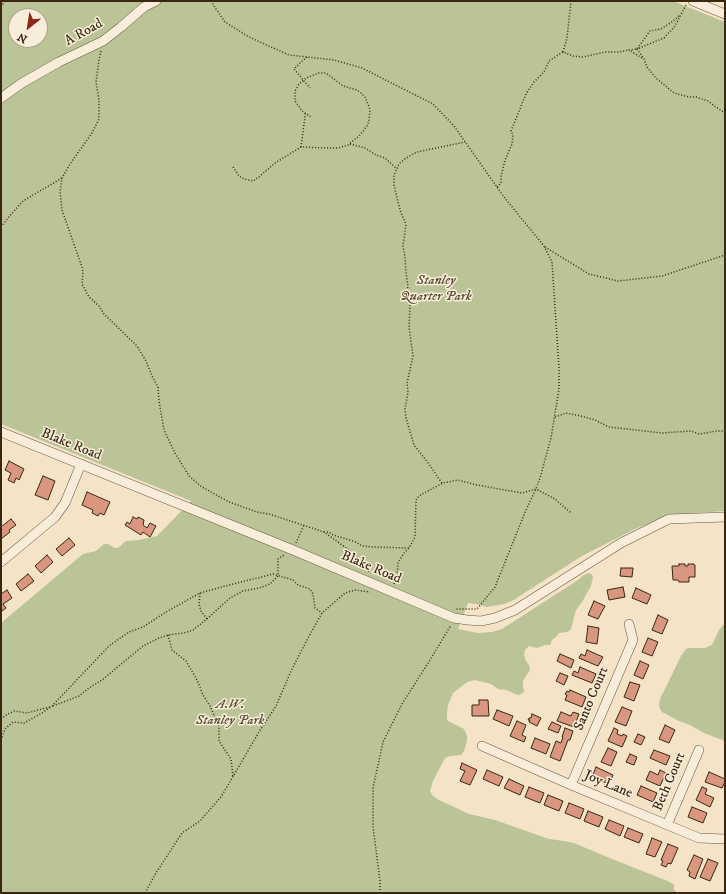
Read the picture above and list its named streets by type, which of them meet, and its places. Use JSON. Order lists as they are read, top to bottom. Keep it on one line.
{"streets":{"street":["A Road","Blake Road","Santo Court","Beth Court","Joy Lane"]},"crossings":[["Santo Court","Joy Lane"],["Beth Court","Joy Lane"]],"parks":["Stanley Quarter Park","A.W. Stanley Park"],"north":"bottom left"}
